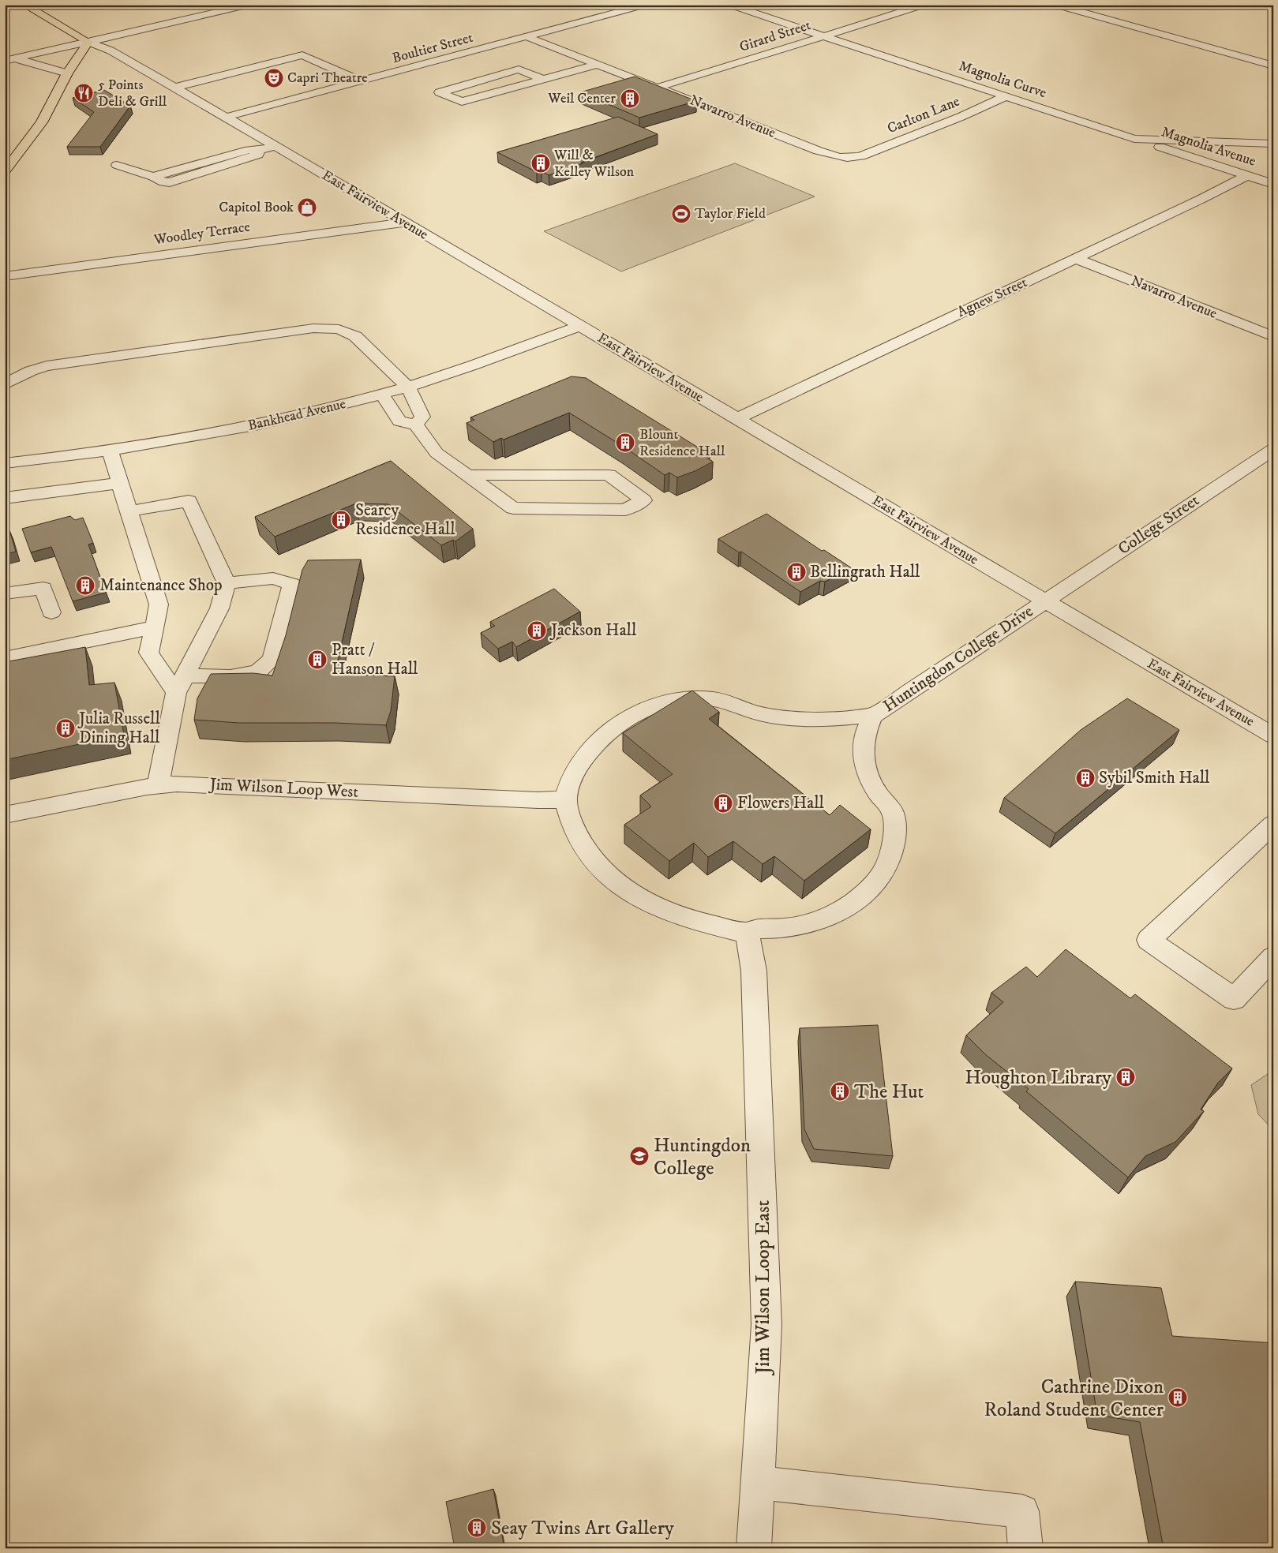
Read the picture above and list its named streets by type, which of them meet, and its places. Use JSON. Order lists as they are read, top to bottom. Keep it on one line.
{"streets":{"main road":["East Fairview Avenue"],"street":["Girard Street","Boultier Street","Magnolia Curve","Carlton Lane","Navarro Avenue","Magnolia Avenue","Woodley Terrace","Agnew Street","Bankhead Avenue","College Street","Huntingdon College Drive","Jim Wilson Loop West","Jim Wilson Loop East"]},"crossings":[["Girard Street","Magnolia Curve"],["Girard Street","Navarro Avenue"],["Boultier Street","Navarro Avenue"],["Boultier Street","East Fairview Avenue"],["Magnolia Curve","Carlton Lane"],["Magnolia Curve","Magnolia Avenue"],["Carlton Lane","Navarro Avenue"],["Navarro Avenue","Agnew Street"],["Magnolia Avenue","Agnew Street"],["East Fairview Avenue","Woodley Terrace"],["East Fairview Avenue","Agnew Street"],["East Fairview Avenue","Bankhead Avenue"],["East Fairview Avenue","College Street"],["East Fairview Avenue","Huntingdon College Drive"],["College Street","Huntingdon College Drive"]],"places":{"theatre":["Capri Theatre"],"restaurant":["5 Points Deli & Grill"],"building":["Weil Center","Will & Kelley Wilson","Blount Residence Hall","Searcy Residence Hall","Bellingrath Hall","Maintenance Shop","Jackson Hall","Pratt / Hanson Hall","Julia Russell Dining Hall","Sybil Smith Hall","Flowers Hall","Houghton Library","The Hut","Cathrine Dixon Roland Student Center","Seay Twins Art Gallery"],"shop":["Capitol Book"],"sports":["Taylor Field"],"school or university":["Huntingdon College"]}}
